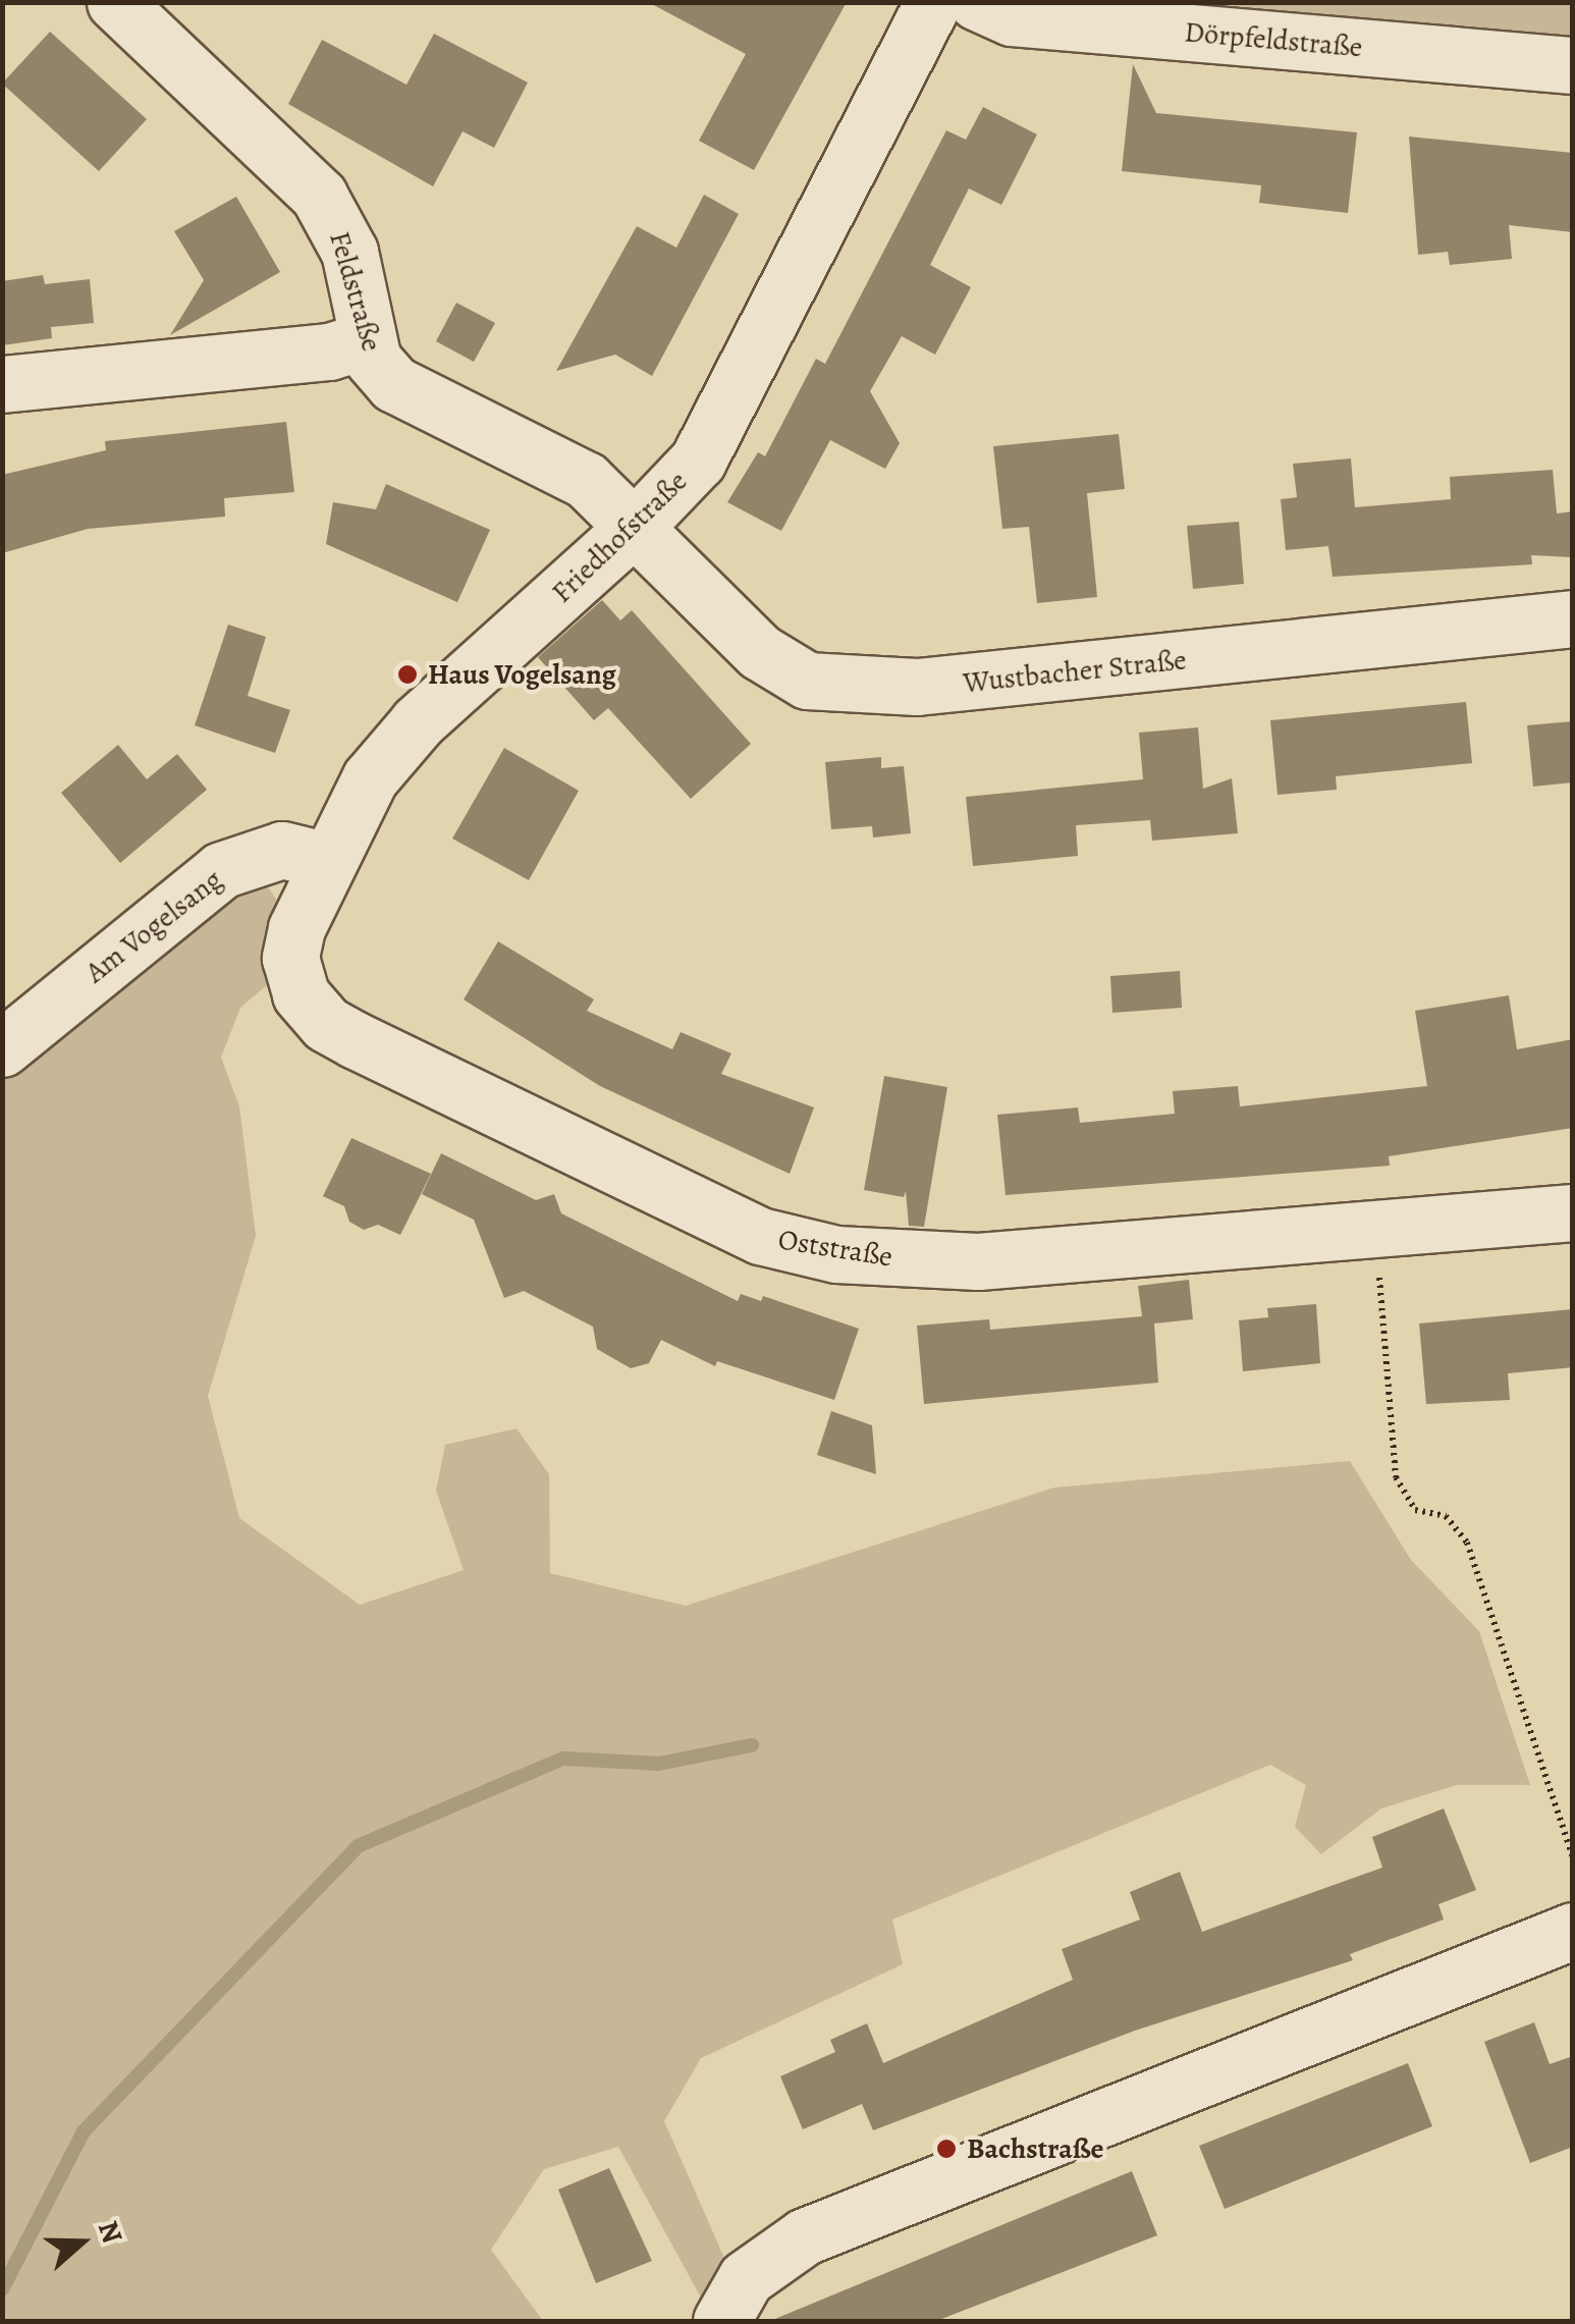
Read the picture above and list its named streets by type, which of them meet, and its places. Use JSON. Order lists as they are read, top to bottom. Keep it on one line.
{"streets":{"street":["Dörpfeldstraße","Feldstraße","Friedhofstraße","Wustbacher Straße","Am Vogelsang","Oststraße"]},"crossings":[["Feldstraße","Friedhofstraße"],["Feldstraße","Wustbacher Straße"],["Friedhofstraße","Wustbacher Straße"],["Friedhofstraße","Am Vogelsang"],["Friedhofstraße","Oststraße"],["Am Vogelsang","Oststraße"]],"places":["Haus Vogelsang","Bachstraße"],"north":"right"}
